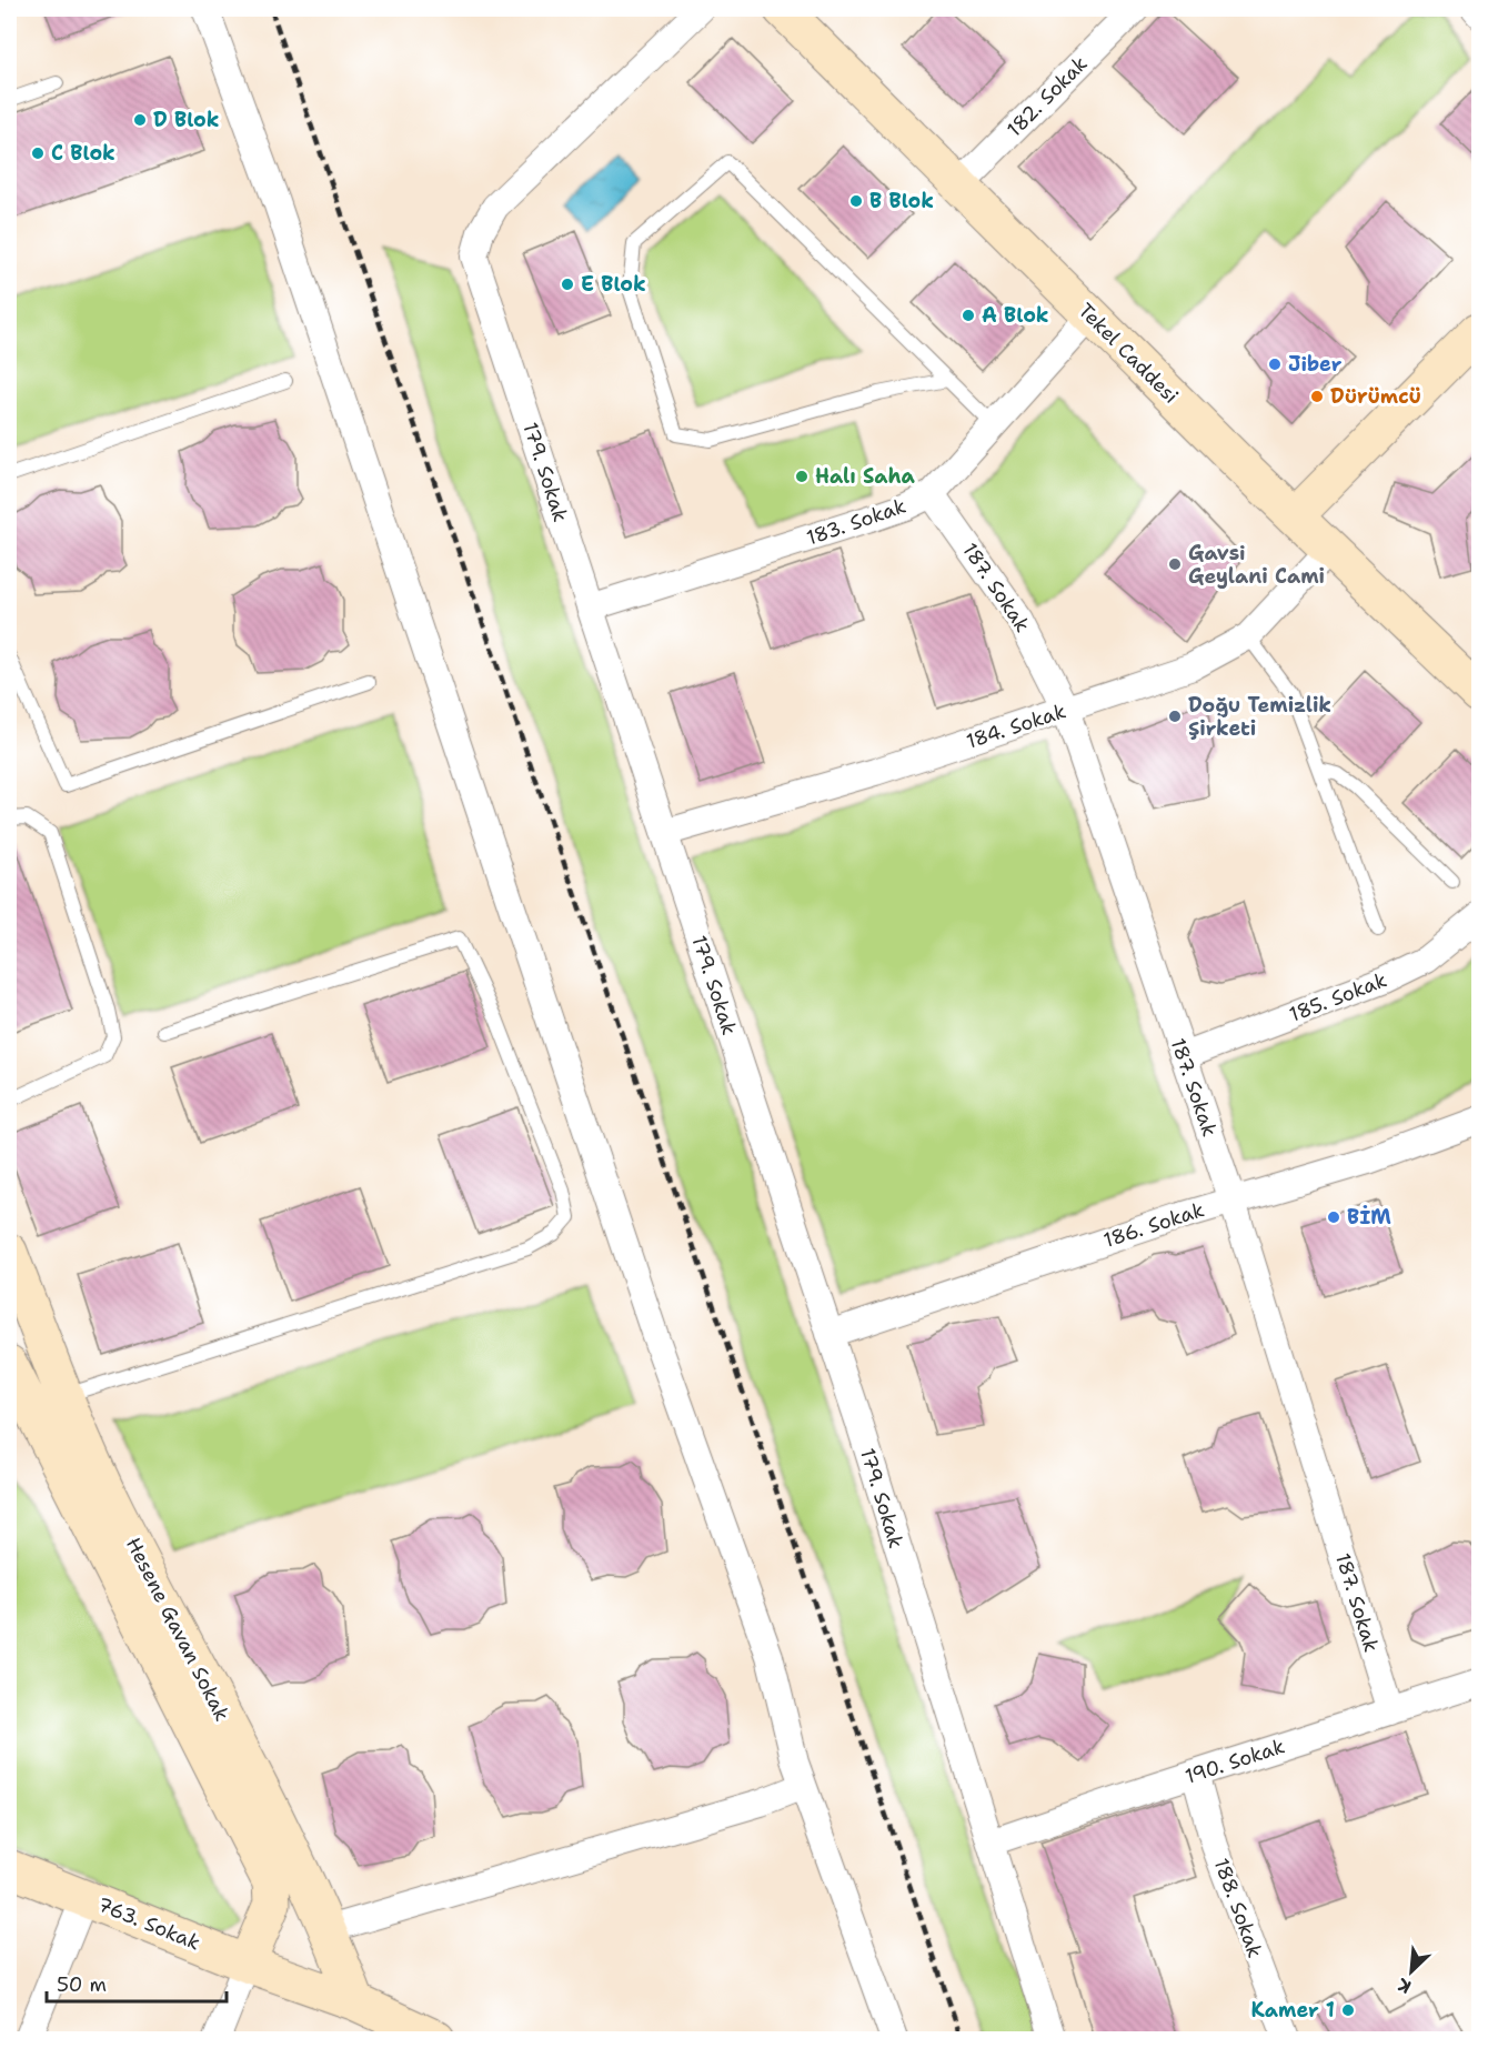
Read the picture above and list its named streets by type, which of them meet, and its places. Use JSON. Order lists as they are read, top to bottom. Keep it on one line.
{"streets":{"street":["182. Sokak","Tekel Caddesi","179. Sokak","183. Sokak","187. Sokak","184. Sokak","185. Sokak","186. Sokak","Hesene Gavan Sokak","190. Sokak","188. Sokak","763. Sokak"]},"crossings":[["182. Sokak","Tekel Caddesi"],["Tekel Caddesi","183. Sokak"],["Tekel Caddesi","184. Sokak"],["179. Sokak","183. Sokak"],["179. Sokak","184. Sokak"],["179. Sokak","186. Sokak"],["179. Sokak","190. Sokak"],["183. Sokak","187. Sokak"],["187. Sokak","184. Sokak"],["187. Sokak","185. Sokak"],["187. Sokak","186. Sokak"],["187. Sokak","190. Sokak"],["Hesene Gavan Sokak","763. Sokak"],["190. Sokak","188. Sokak"]],"places":["D Blok","C Blok","B Blok","E Blok","A Blok","Jiber","Dürümcü","Halı Saha","Gavsi Geylani Cami","Doğu Temizlik Şirketi","BİM","Kamer 1"],"scale_bar":"50 m","north":"bottom left"}
